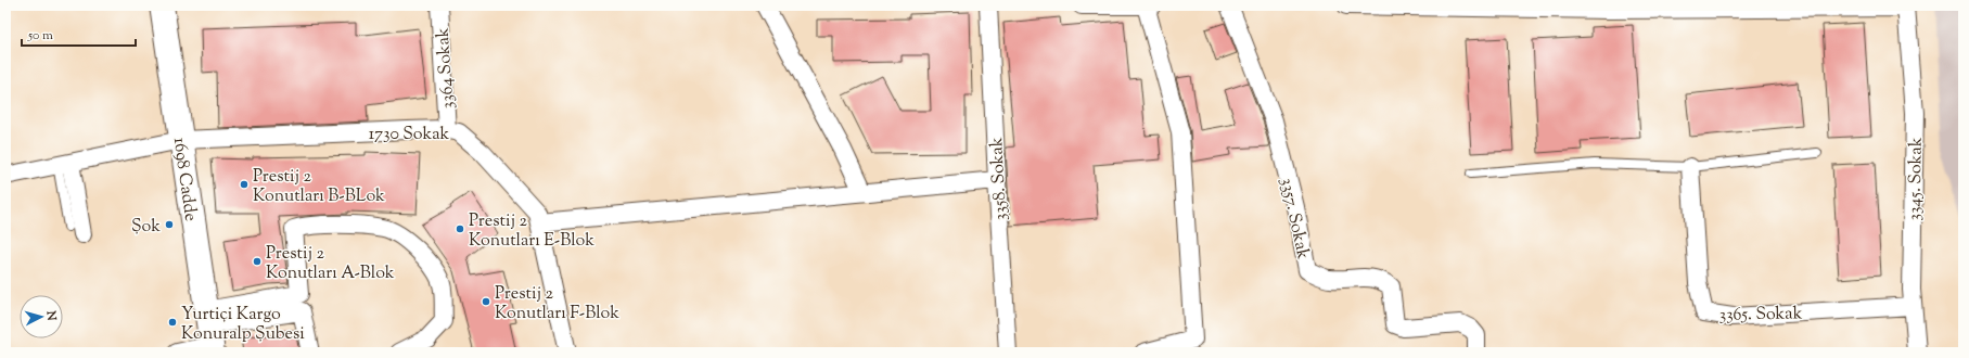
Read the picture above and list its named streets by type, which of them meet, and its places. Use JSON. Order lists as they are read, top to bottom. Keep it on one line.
{"streets":{"street":["3364 Sokak","1730 Sokak","1698 Cadde","3358. Sokak","3345. Sokak","3357. Sokak","3365. Sokak"]},"crossings":[["3364 Sokak","1730 Sokak"],["1730 Sokak","1698 Cadde"],["3345. Sokak","3365. Sokak"]],"places":["Prestij 2 Konutları B-BLok","Şok","Prestij 2 Konutları E-Blok","Prestij 2 Konutları A-Blok","Prestij 2 Konutları F-Blok","Yurtiçi Kargo Konuralp Şubesi"],"scale_bar":"50 m","north":"right"}
